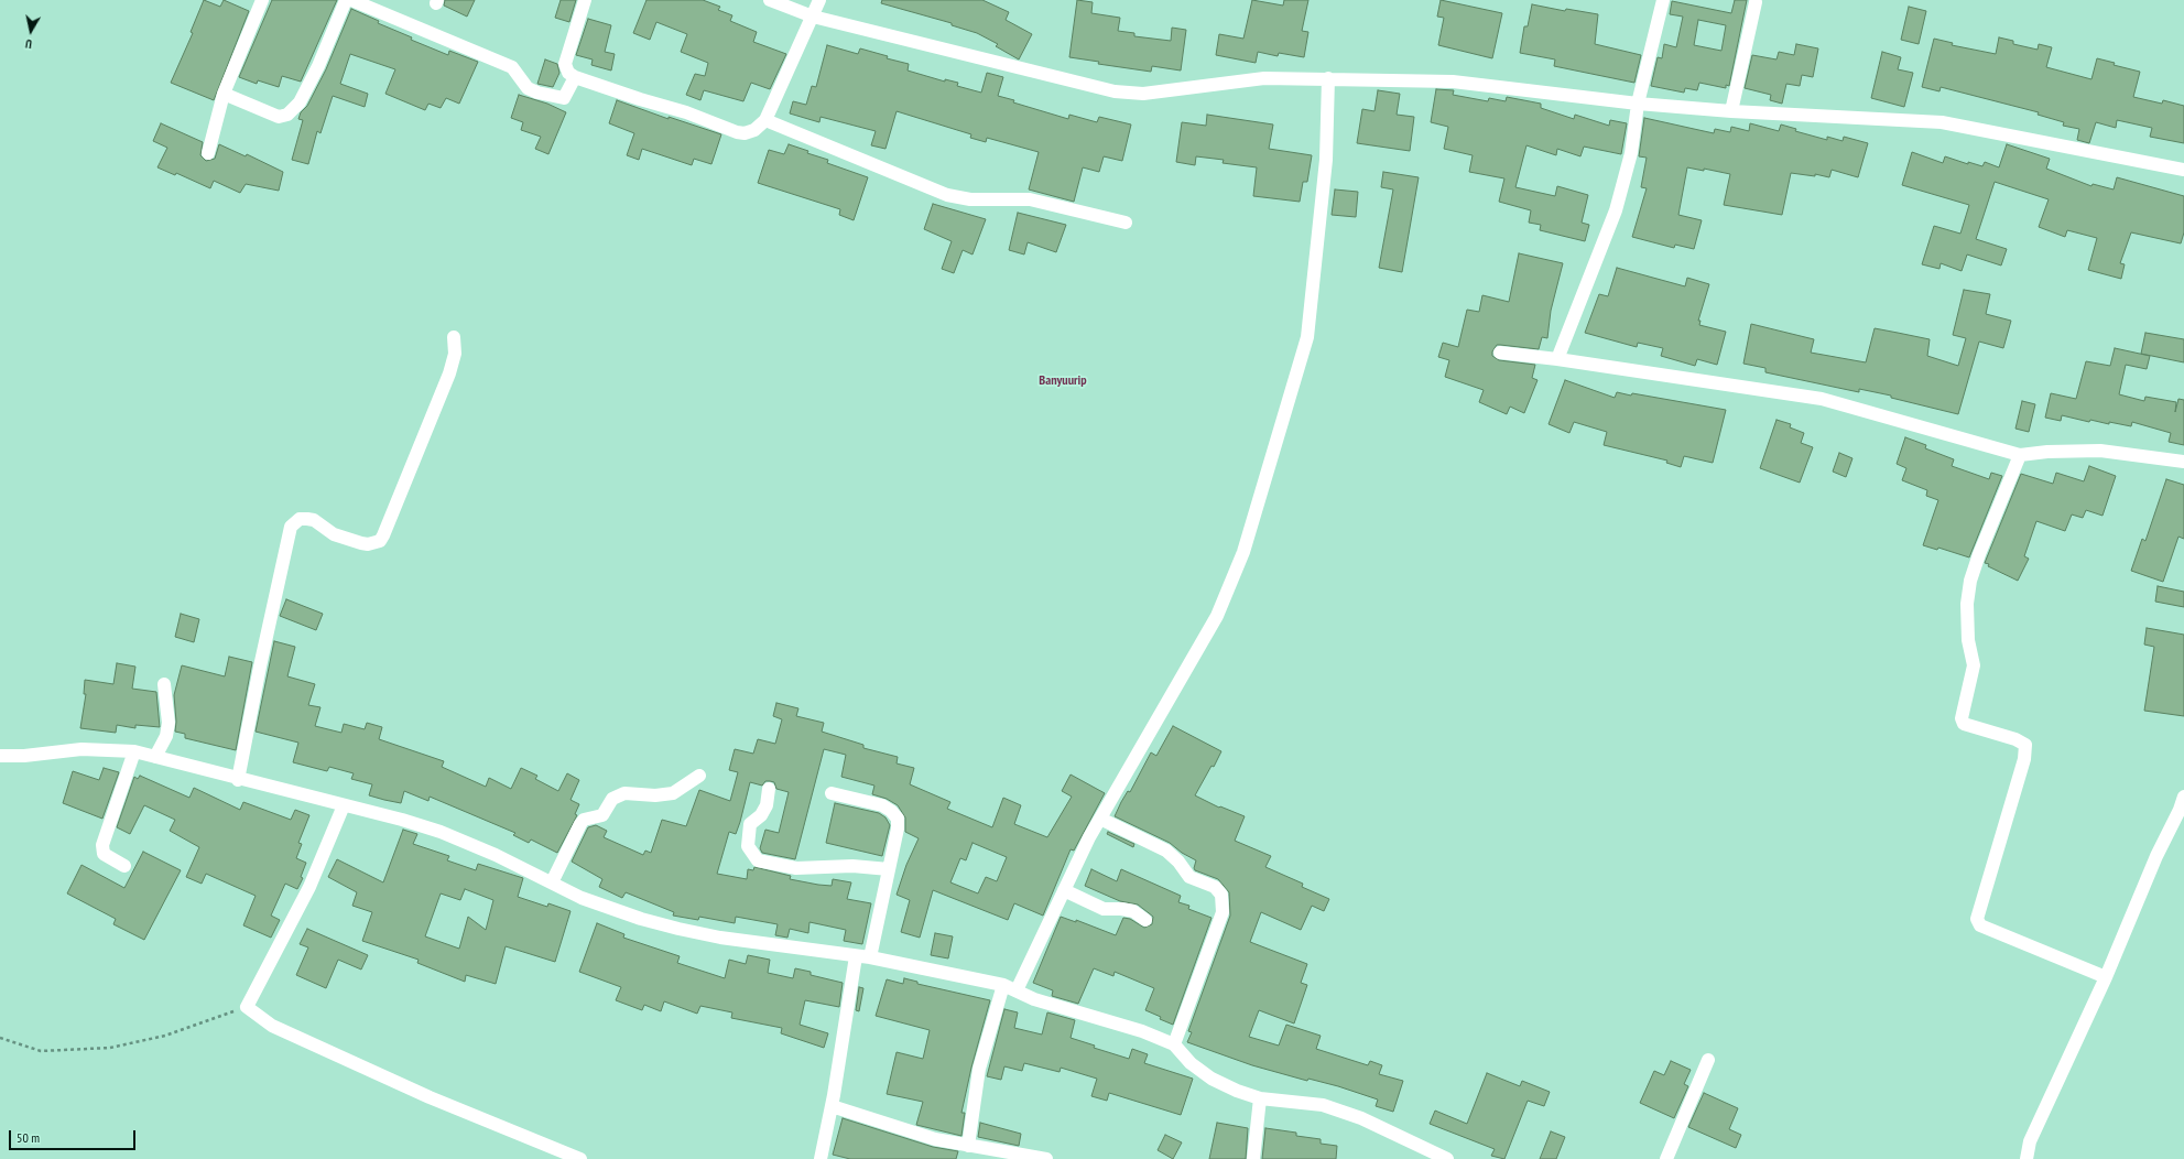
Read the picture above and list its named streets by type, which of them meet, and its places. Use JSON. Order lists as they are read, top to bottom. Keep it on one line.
{"districts":["Banyuurip"],"scale_bar":"50 m","north":"bottom"}
